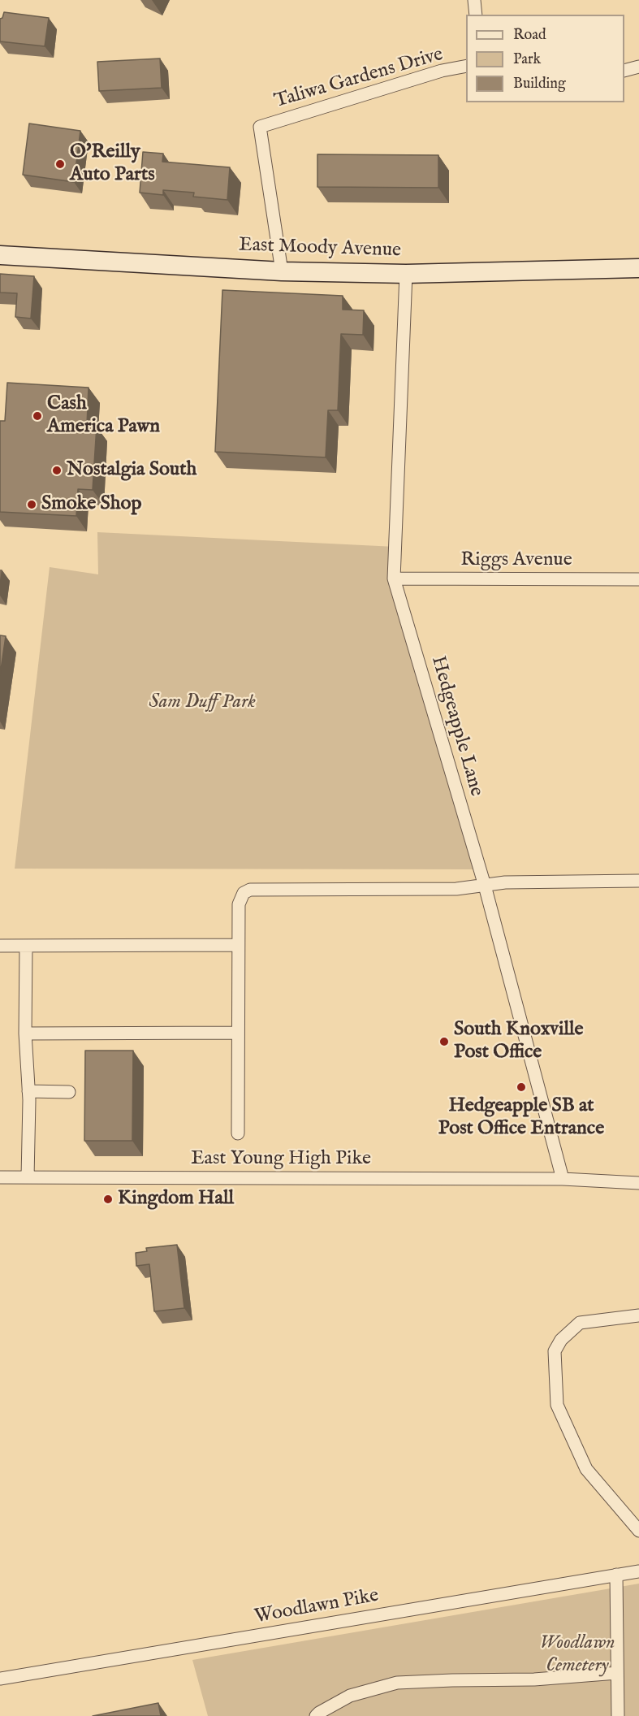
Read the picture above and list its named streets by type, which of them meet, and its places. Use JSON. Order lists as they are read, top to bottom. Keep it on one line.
{"streets":{"main road":["East Moody Avenue"],"street":["Taliwa Gardens Drive","Riggs Avenue","Hedgeapple Lane","East Young High Pike","Woodlawn Pike"]},"crossings":[["Taliwa Gardens Drive","East Moody Avenue"],["East Moody Avenue","Hedgeapple Lane"],["Riggs Avenue","Hedgeapple Lane"],["Hedgeapple Lane","East Young High Pike"]],"parks":["Sam Duff Park","Woodlawn Cemetery"],"places":["O'Reilly Auto Parts","Cash America Pawn","Nostalgia South","Smoke Shop","South Knoxville Post Office","Hedgeapple SB at Post Office Entrance","Kingdom Hall"],"legend":["Road","Park","Building"]}
